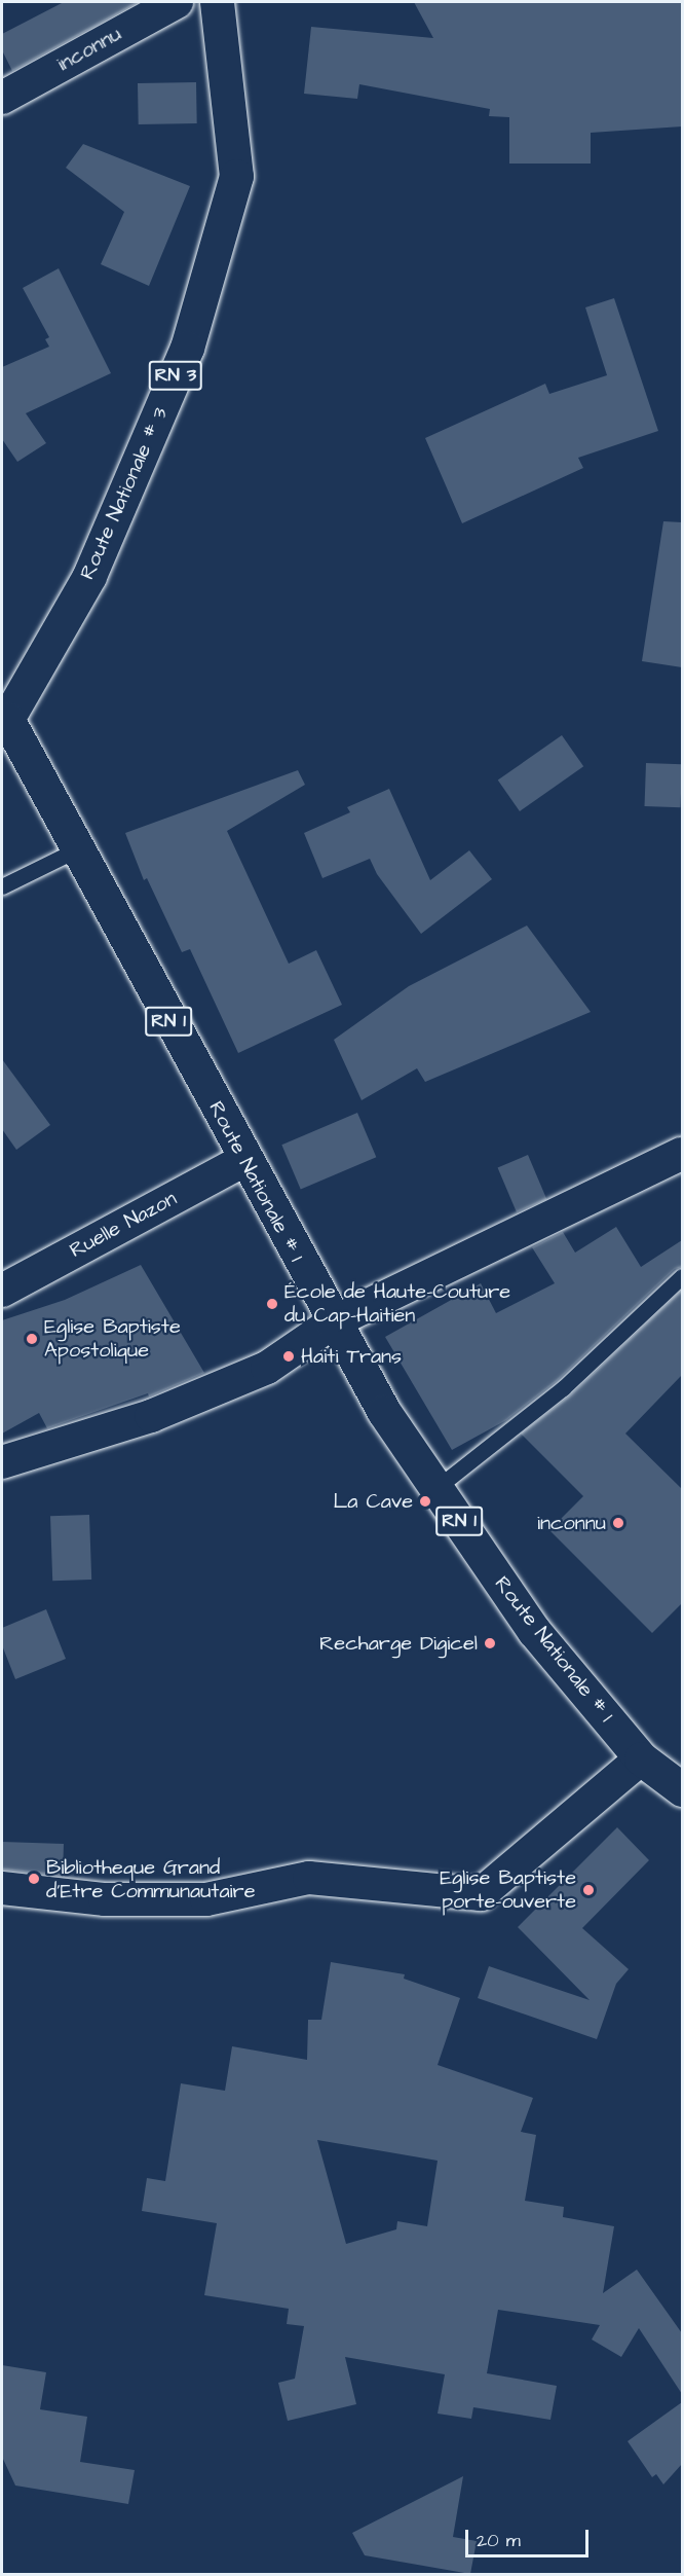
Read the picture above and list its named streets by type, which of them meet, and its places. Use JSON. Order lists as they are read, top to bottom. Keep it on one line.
{"streets":{"main road":["RN 3","Route Nationale # 3","RN 1","Route Nationale # 1"],"street":["inconnu","Ruelle Nazon"]},"crossings":[["Route Nationale # 3","Route Nationale # 1"],["Route Nationale # 1","Ruelle Nazon"]],"places":["École de Haute-Couture du Cap-Haitien","Eglise Baptiste Apostolique","Haiti Trans","La Cave","inconnu","Recharge Digicel","Bibliotheque Grand d'Etre Communautaire","Eglise Baptiste porte-ouverte"],"scale_bar":"20 m"}
